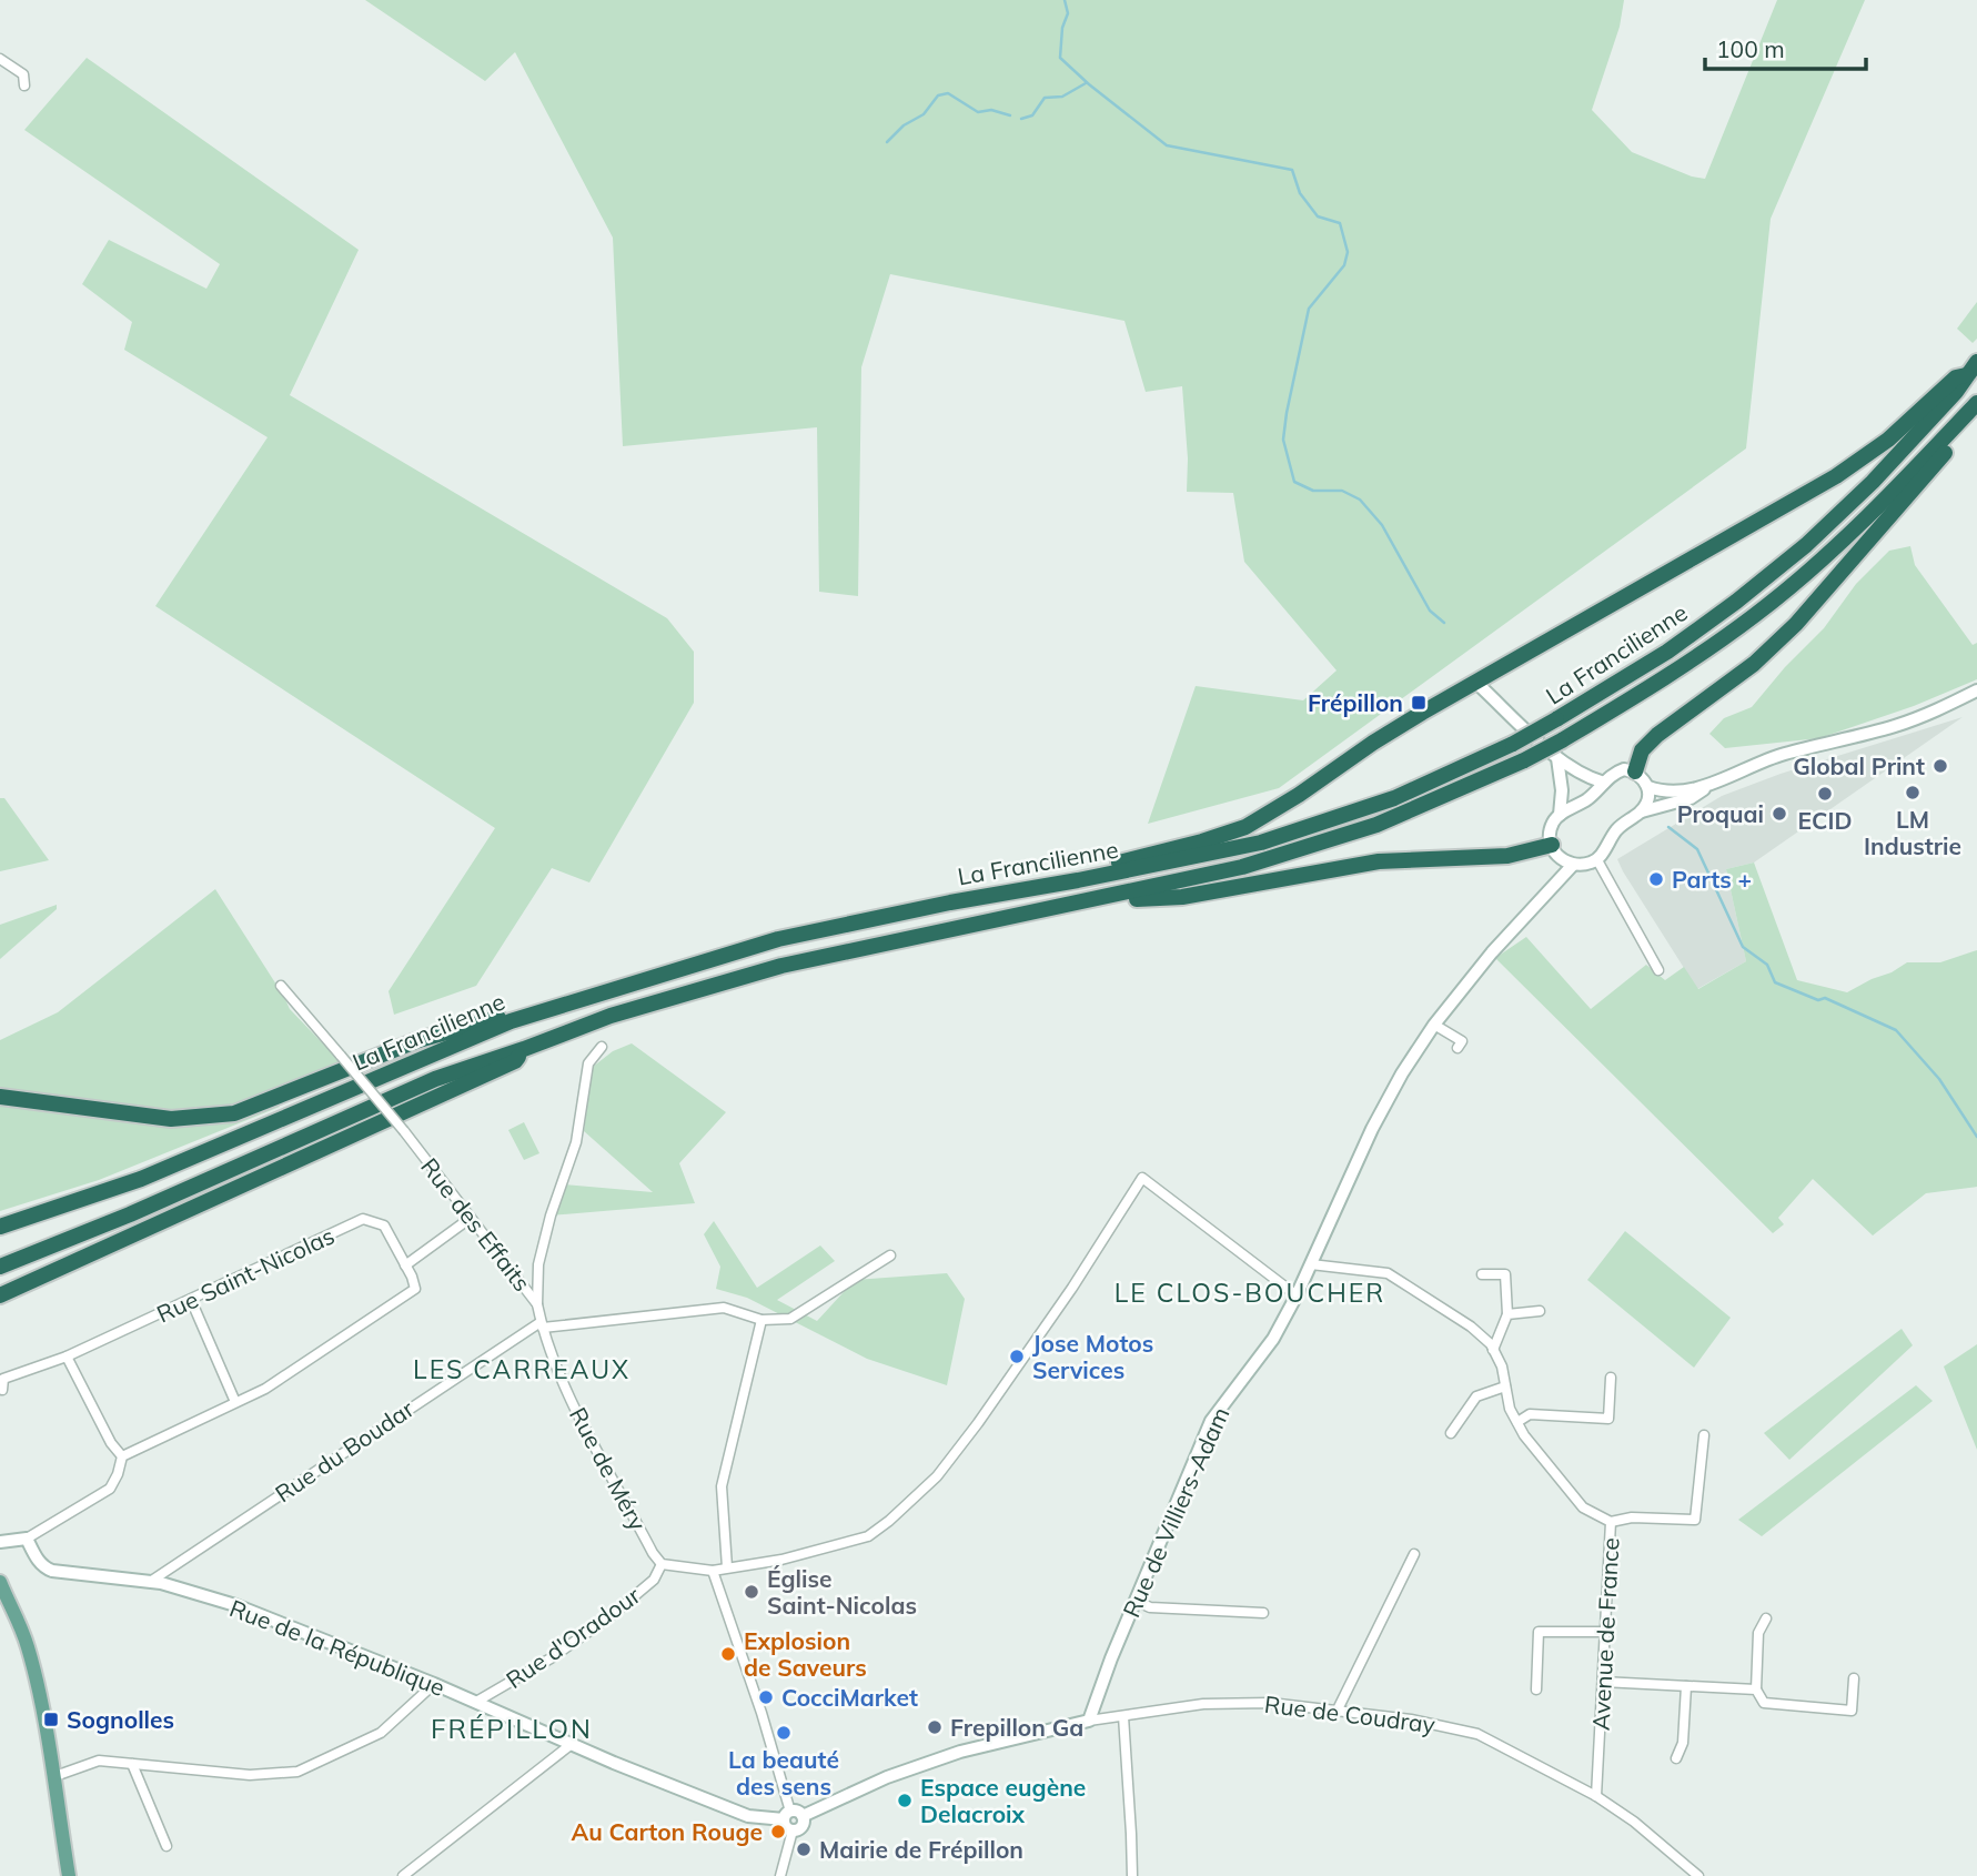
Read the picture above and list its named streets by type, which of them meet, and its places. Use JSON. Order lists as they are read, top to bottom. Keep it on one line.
{"streets":{"highway":["La Francilienne"],"street":["Rue des Effaits","Rue Saint-Nicolas","Rue du Boudar","Rue de Méry","Rue de Villiers-Adam","Avenue de France","Rue d'Oradour","Rue de la République","Rue de Coudray"]},"crossings":[["Rue des Effaits","Rue du Boudar"],["Rue des Effaits","Rue de Méry"],["Rue du Boudar","Rue de Méry"],["Rue du Boudar","Rue de la République"],["Rue de Méry","Rue d'Oradour"],["Rue de Villiers-Adam","Avenue de France"],["Rue de Villiers-Adam","Rue de Coudray"],["Avenue de France","Rue de Coudray"],["Rue d'Oradour","Rue de la République"]],"districts":["LE CLOS-BOUCHER","LES CARREAUX","FRÉPILLON"],"places":{"transit":["Frépillon","Sognolles"],"other":["Global Print","LM Industrie","ECID","Proquai","Parts +","Jose Motos Services","Église Saint-Nicolas","Explosion de Saveurs","CocciMarket","Frepillon Ga","La beauté des sens","Espace eugène Delacroix","Au Carton Rouge","Mairie de Frépillon"]},"scale_bar":"100 m"}
